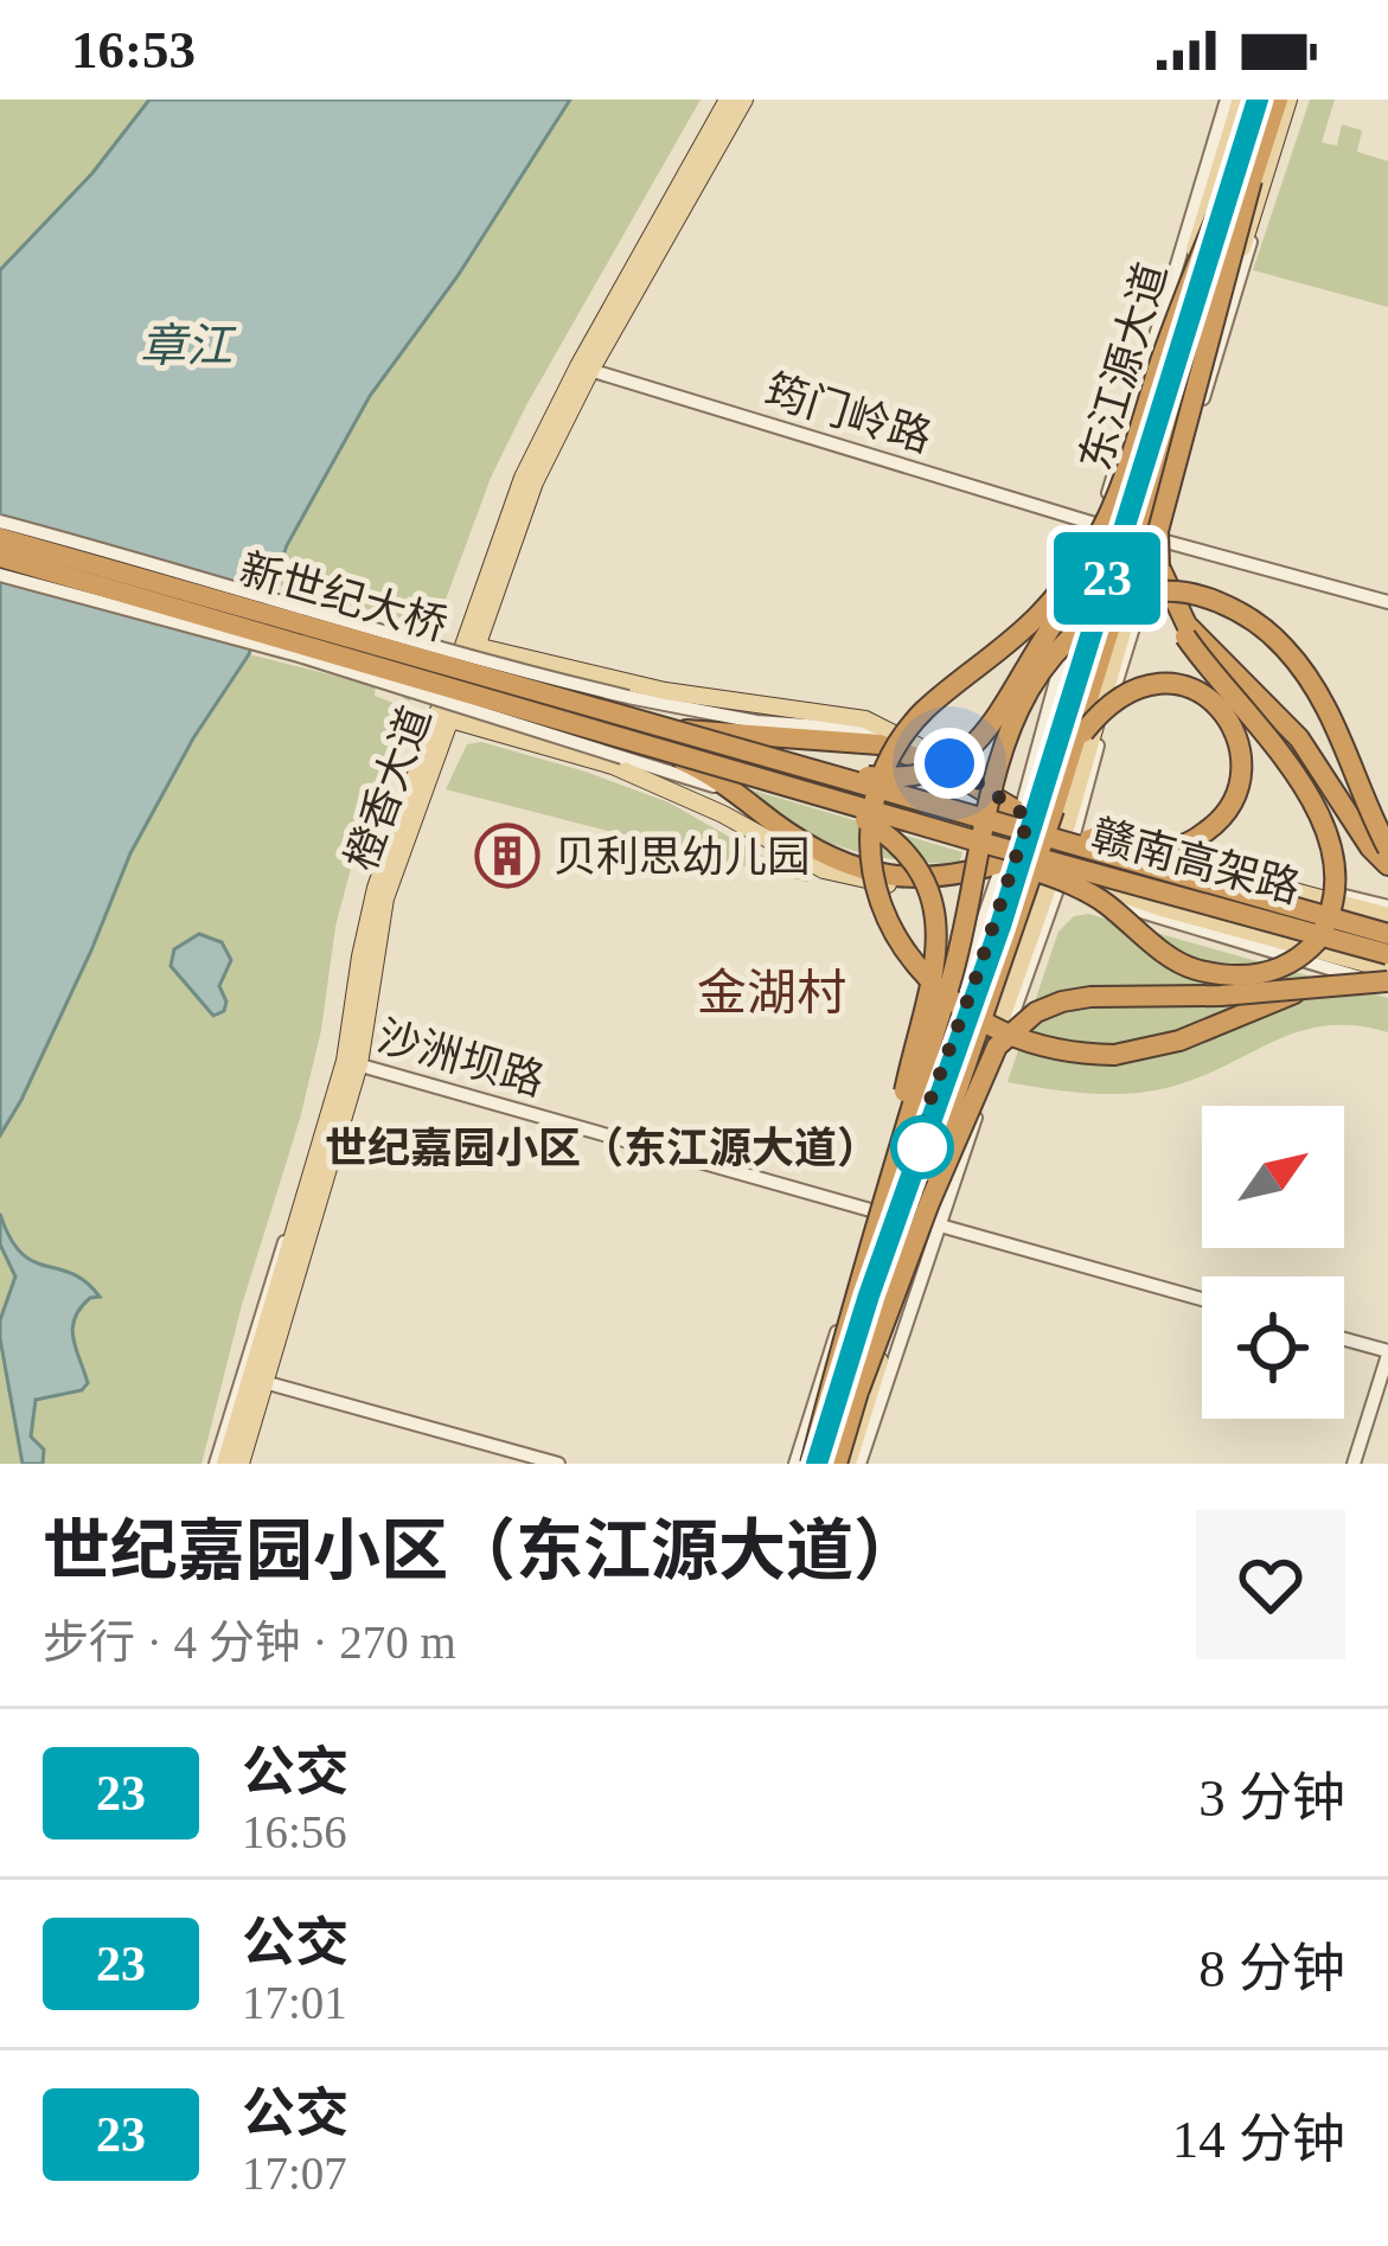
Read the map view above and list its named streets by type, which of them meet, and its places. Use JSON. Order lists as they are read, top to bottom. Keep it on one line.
{"streets":{"highway":["新世纪大桥","赣南高架路"],"main road":["东江源大道","橙香大道"],"street":["筠门岭路","沙洲坝路"]},"crossings":[["东江源大道","沙洲坝路"],["筠门岭路","橙香大道"],["新世纪大桥","赣南高架路"],["橙香大道","沙洲坝路"]],"districts":["金湖村"],"water":["章江"],"places":{"building":["贝利思幼儿园"],"other":["世纪嘉园小区（东江源大道）"]},"lines":["bus line 23"],"north":"top right","page":{"status":"16:53","on_map":"23","heading":["世纪嘉园小区（东江源大道）","步行 · 4 分钟 · 270 m"],"list":[{"mark":"23","name":"公交","note":"16:56","value":"3 分钟"},{"mark":"23","name":"公交","note":"17:01","value":"8 分钟"},{"mark":"23","name":"公交","note":"17:07","value":"14 分钟"}]}}
